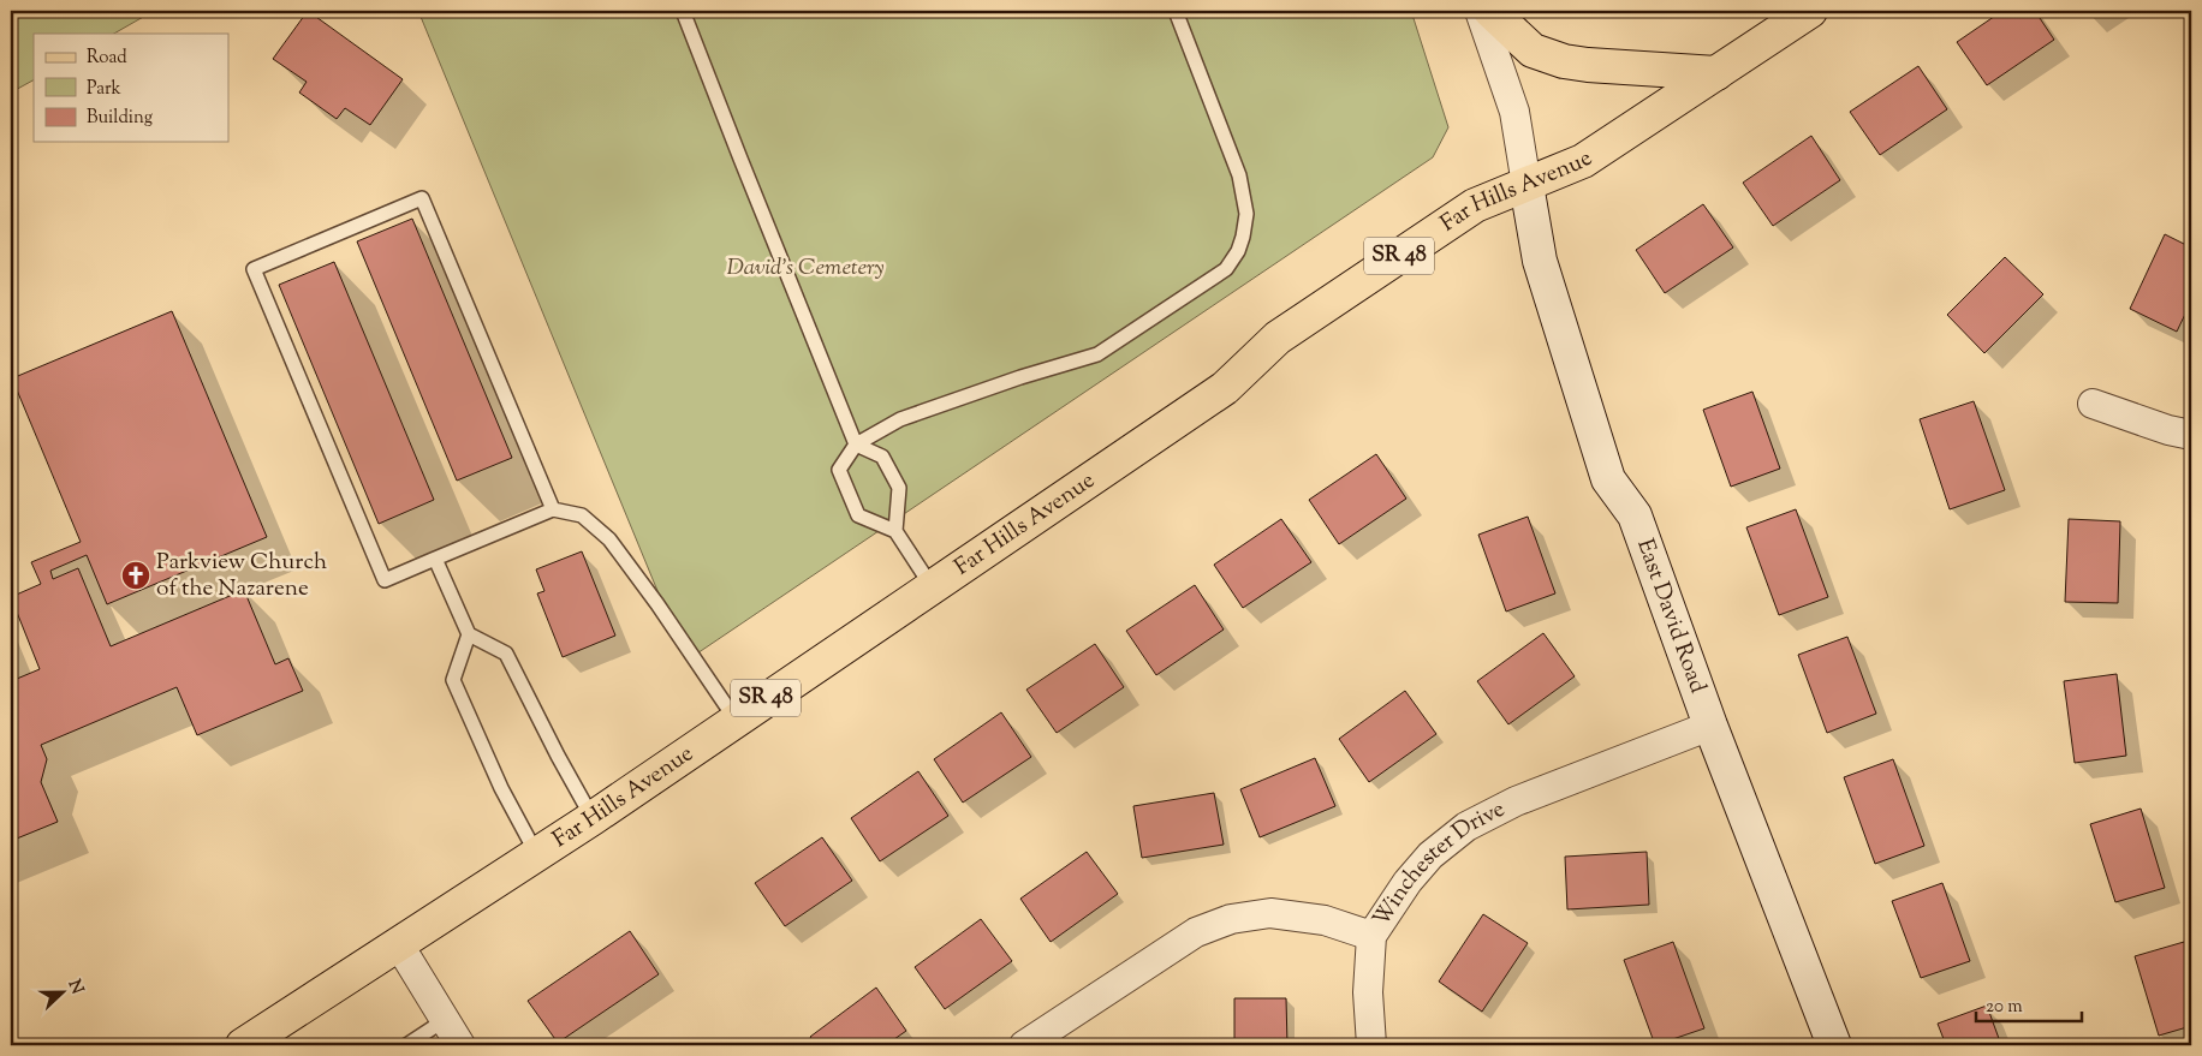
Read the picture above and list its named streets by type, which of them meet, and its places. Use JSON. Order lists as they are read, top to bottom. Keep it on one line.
{"streets":{"main road":["Far Hills Avenue","SR 48"],"street":["East David Road","Winchester Drive"]},"crossings":[["Far Hills Avenue","East David Road"],["East David Road","Winchester Drive"]],"parks":["David's Cemetery"],"places":{"church":["Parkview Church of the Nazarene"]},"legend":["Road","Park","Building"],"scale_bar":"20 m","north":"right"}
